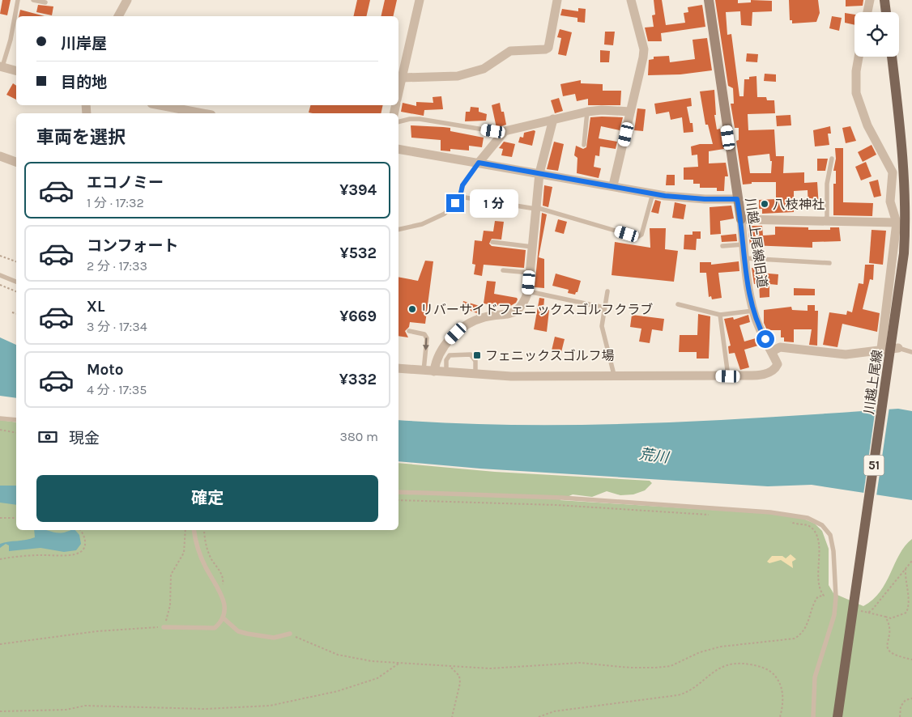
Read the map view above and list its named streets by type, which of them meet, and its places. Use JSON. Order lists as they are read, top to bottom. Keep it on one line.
{"streets":{"main road":["川越上尾線","51"],"street":["川越上尾線旧道"]},"water":["荒川"],"places":{"other":["八枝神社","リバーサイドフェニックスゴルフクラブ"],"transit":["フェニックスゴルフ場"]},"page":{"banner":["川岸屋","目的地"],"heading":"車両を選択","list":[{"name":"エコノミー","note":"1 分 · 17:32","value":"¥394"},{"name":"コンフォート","note":"2 分 · 17:33","value":"¥532"},{"name":"XL","note":"3 分 · 17:34","value":"¥669"},{"name":"Moto","note":"4 分 · 17:35","value":"¥332"}],"bubble":"1 分","pay":["現金","380 m"],"buttons":"確定"}}
